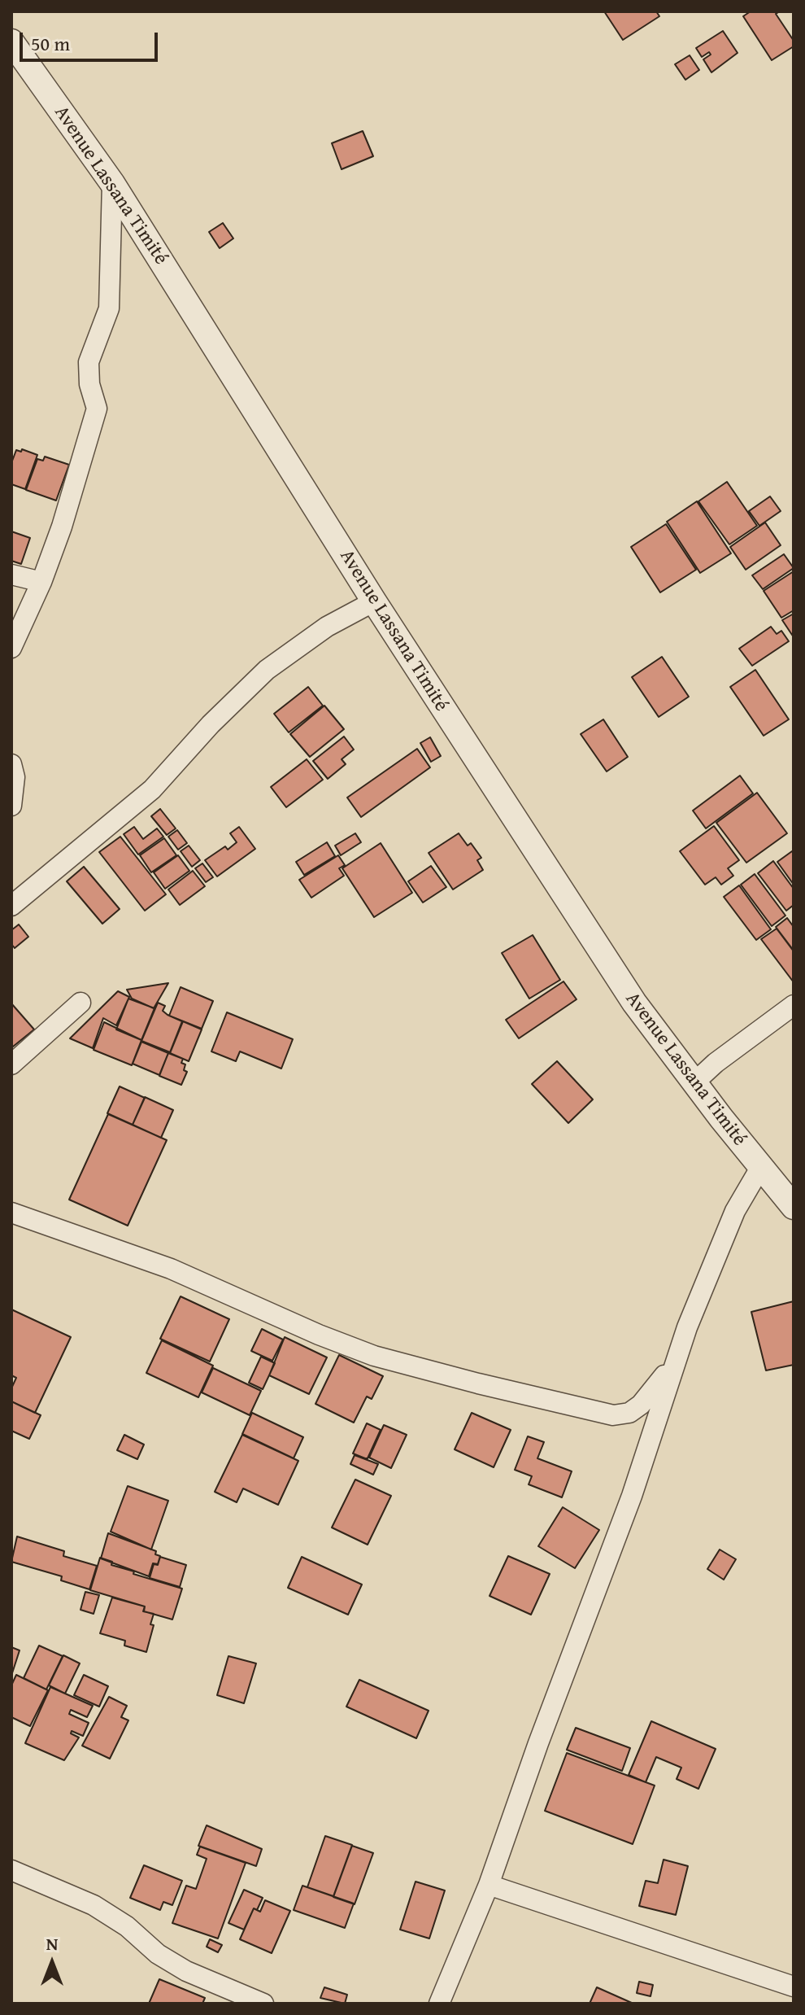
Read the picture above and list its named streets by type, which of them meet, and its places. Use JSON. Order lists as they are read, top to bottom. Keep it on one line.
{"streets":{"street":["Avenue Lassana Timité"]},"scale_bar":"50 m","north":"top"}
